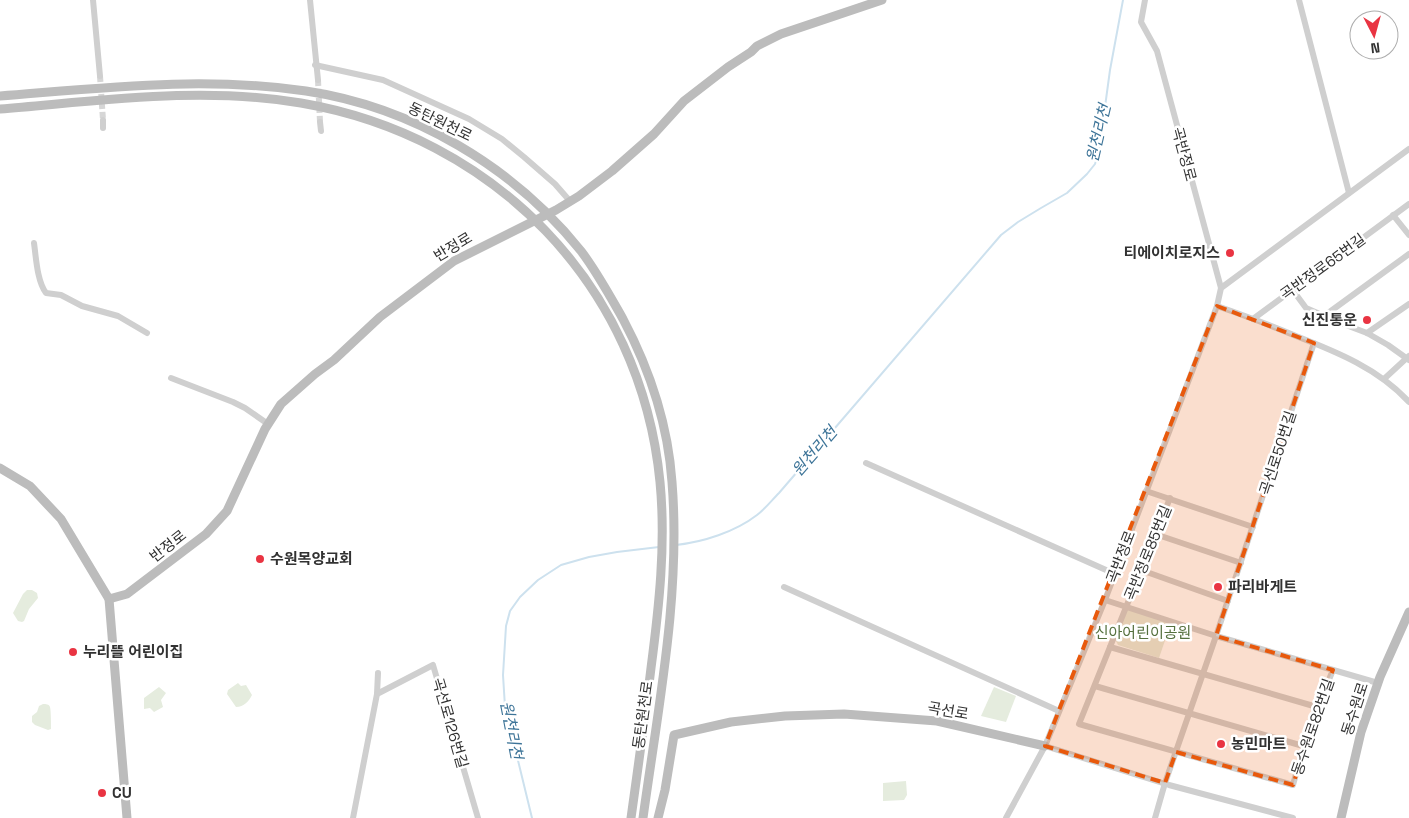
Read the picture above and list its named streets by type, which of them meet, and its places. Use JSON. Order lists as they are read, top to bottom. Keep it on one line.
{"streets":{"main road":["동탄원천로","반정로","동수원로","곡선로"],"street":["곡반정로","곡반정로65번길","곡선로50번길","곡반정로85번길","곡선로126번길","동수원로82번길"]},"crossings":[["곡반정로","곡반정로85번길"],["곡반정로","곡선로"],["곡반정로","동수원로82번길"],["곡선로50번길","곡반정로85번길"],["곡선로50번길","곡선로"],["곡선로50번길","동수원로82번길"],["곡반정로85번길","동수원로82번길"],["동수원로","동수원로82번길"]],"water":["원천리천"],"parks":["신아어린이공원"],"places":["티에이치로지스","신진통운","수원목양교회","파리바게트","누리뜰 어린이집","농민마트","CU"],"north":"bottom"}
